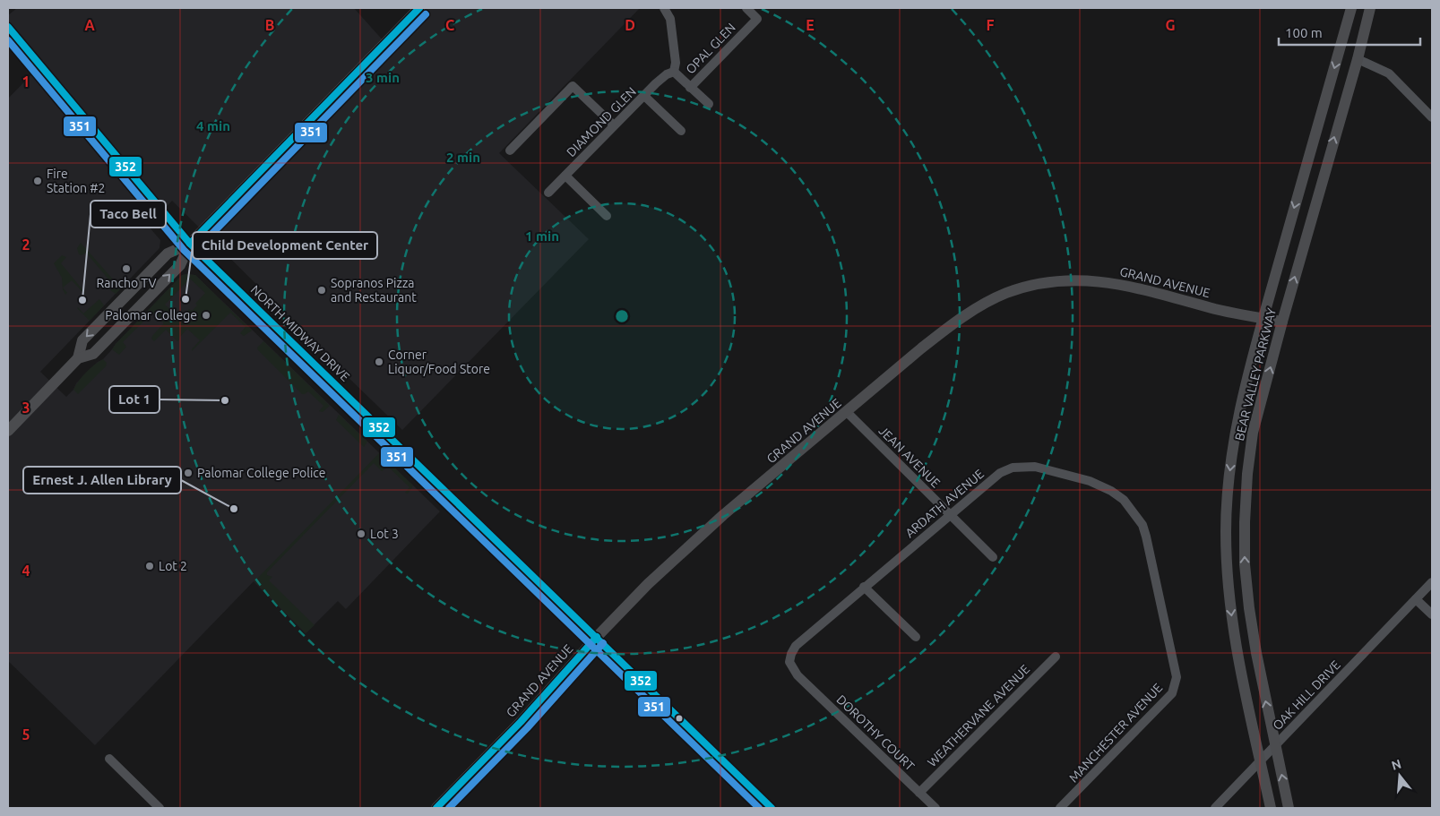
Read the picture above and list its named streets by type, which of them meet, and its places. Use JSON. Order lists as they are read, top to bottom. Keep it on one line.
{"streets":{"main road":["GRAND AVENUE","BEAR VALLEY PARKWAY"],"street":["OPAL GLEN","DIAMOND GLEN","NORTH MIDWAY DRIVE","JEAN AVENUE","ARDATH AVENUE","OAK HILL DRIVE","WEATHERVANE AVENUE","DOROTHY COURT","MANCHESTER AVENUE"]},"crossings":[["GRAND AVENUE","NORTH MIDWAY DRIVE"],["GRAND AVENUE","BEAR VALLEY PARKWAY"],["GRAND AVENUE","JEAN AVENUE"],["BEAR VALLEY PARKWAY","OAK HILL DRIVE"],["JEAN AVENUE","ARDATH AVENUE"],["ARDATH AVENUE","DOROTHY COURT"],["ARDATH AVENUE","MANCHESTER AVENUE"],["WEATHERVANE AVENUE","DOROTHY COURT"]],"places":["Fire Station #2","Rancho TV","Sopranos Pizza and Restaurant","Child Development Center","Taco Bell","Palomar College","Corner Liquor/Food Store","Lot 1","Palomar College Police","Ernest J. Allen Library","Lot 3","Lot 2"],"lines":["transit line 352","transit line 351"],"scale_bar":"100 m","north":"top","grid":{"columns":["A","B","C","D","E","F","G"],"rows":["1","2","3","4","5"]},"rings":["3 min","4 min","2 min","1 min"]}
